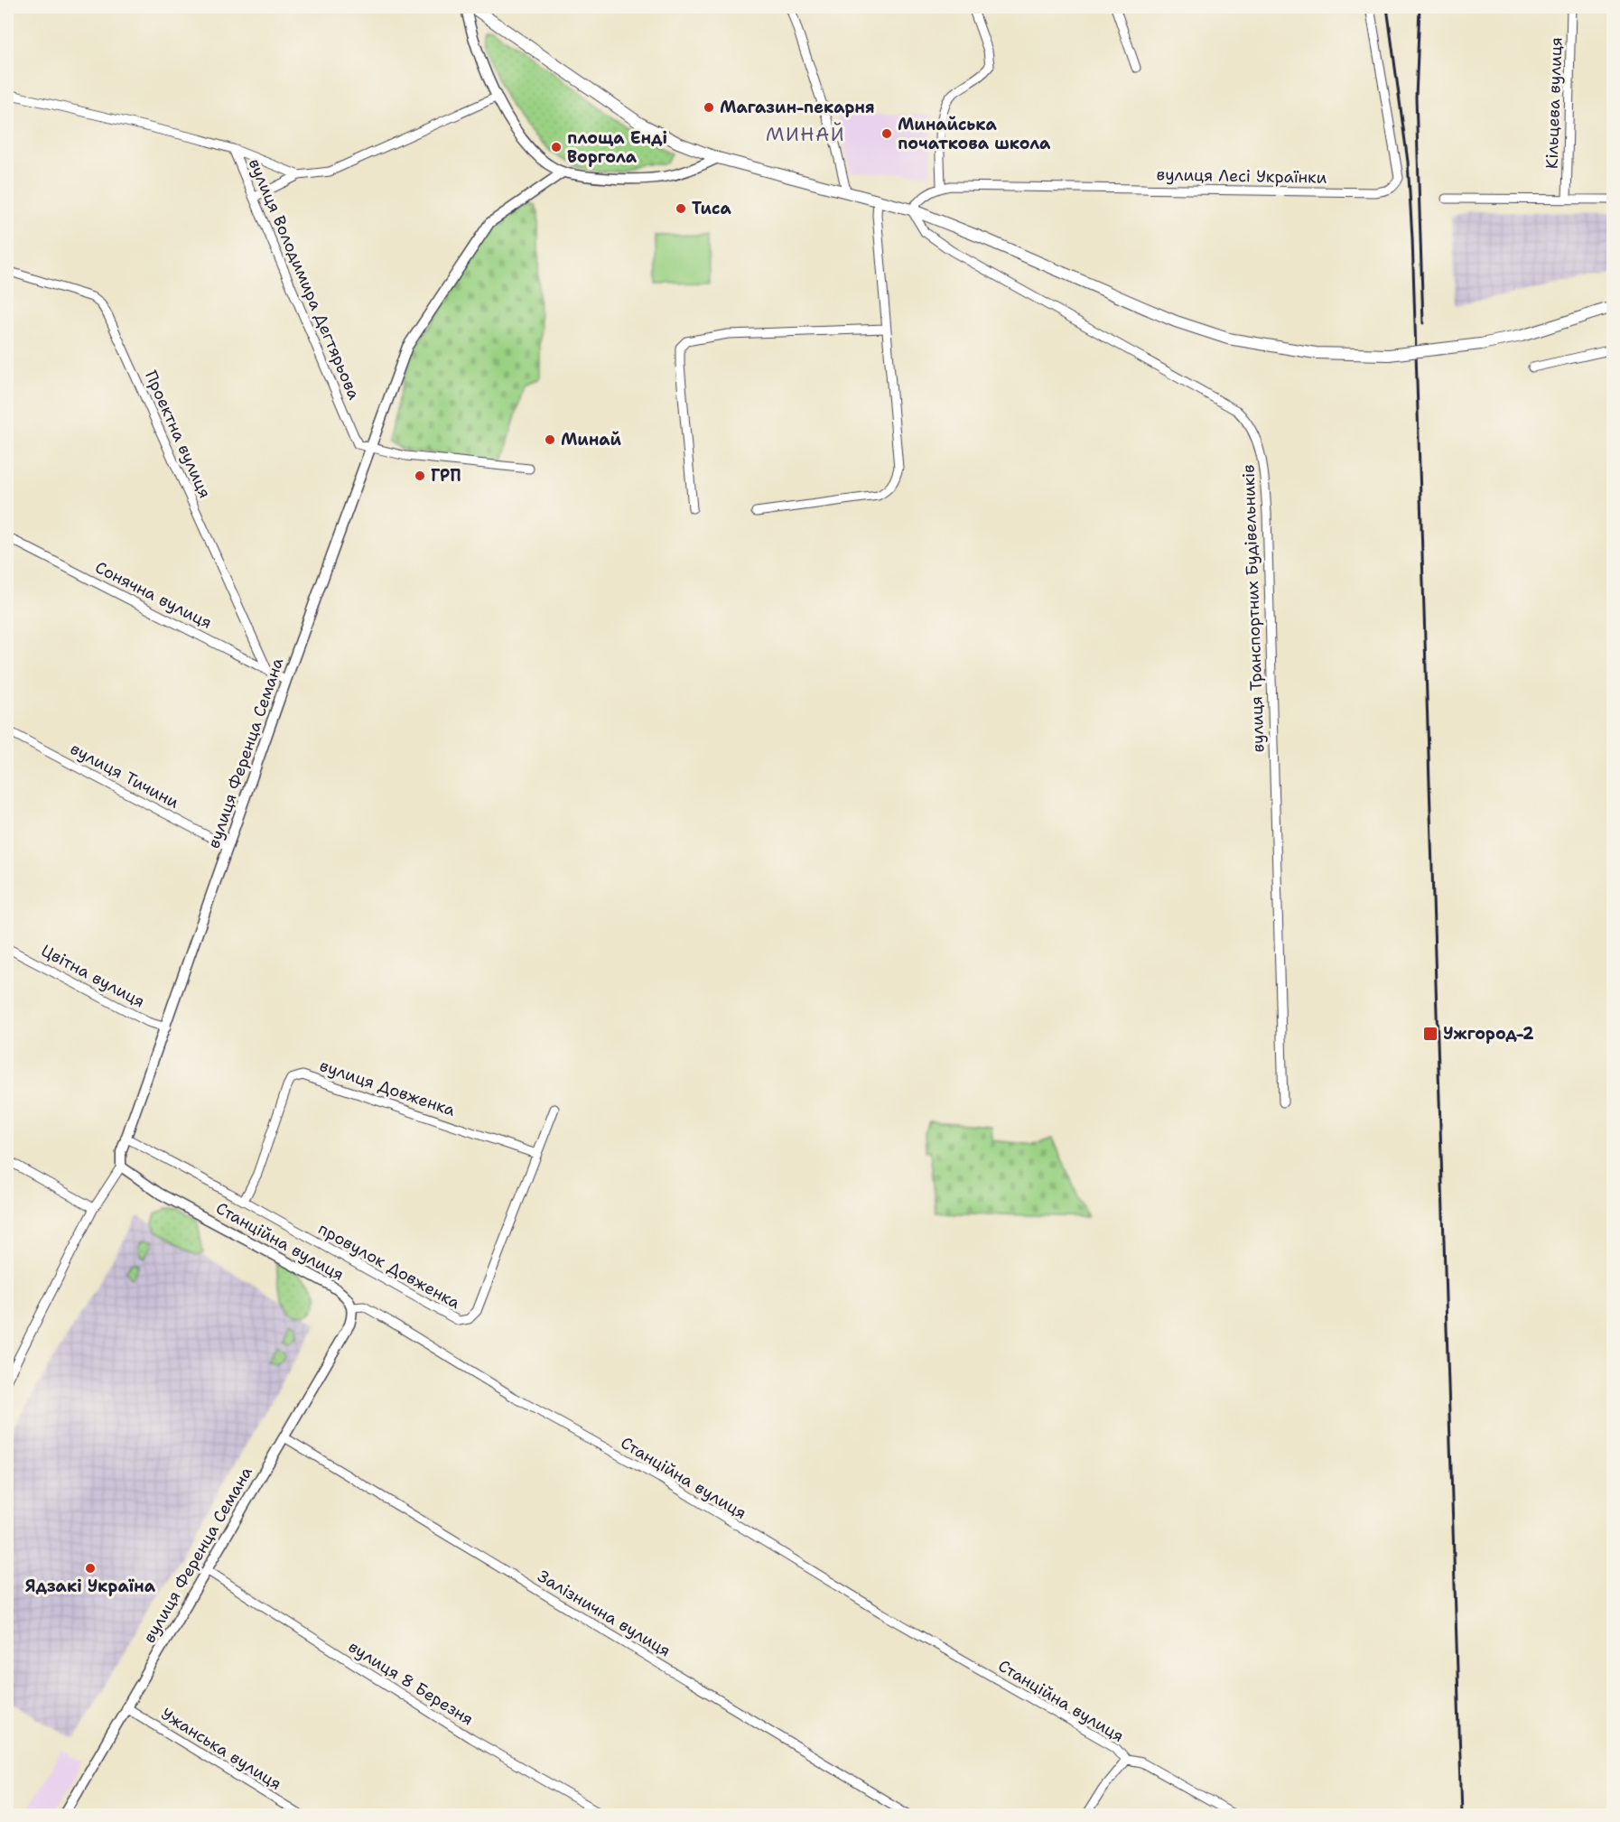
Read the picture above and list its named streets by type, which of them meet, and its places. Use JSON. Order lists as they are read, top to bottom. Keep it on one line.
{"streets":{"street":["Кільцева вулиця","вулиця Лесі Українки","вулиця Володимира Дегтярьова","Проектна вулиця","Сонячна вулиця","вулиця Транспортних Будівельників","вулиця Ференца Семана","вулиця Тичини","Цвітна вулиця","вулиця Довженка","Станційна вулиця","провулок Довженка","Залізнична вулиця","вулиця 8 Березня","Ужанська вулиця"]},"crossings":[["вулиця Володимира Дегтярьова","вулиця Ференца Семана"],["Проектна вулиця","Сонячна вулиця"],["Сонячна вулиця","вулиця Ференца Семана"],["вулиця Ференца Семана","вулиця Тичини"],["вулиця Ференца Семана","Цвітна вулиця"],["вулиця Ференца Семана","Станційна вулиця"],["вулиця Ференца Семана","провулок Довженка"],["вулиця Ференца Семана","Залізнична вулиця"],["вулиця Ференца Семана","вулиця 8 Березня"],["вулиця Ференца Семана","Ужанська вулиця"],["вулиця Довженка","провулок Довженка"]],"districts":["МИНАЙ"],"places":{"other":["Магазин-пекарня","Минайська початкова школа","площа Енді Воргола","Тиса","Минай","ГРП","Ядзакі Україна"],"transit":["Ужгород-2"]}}
